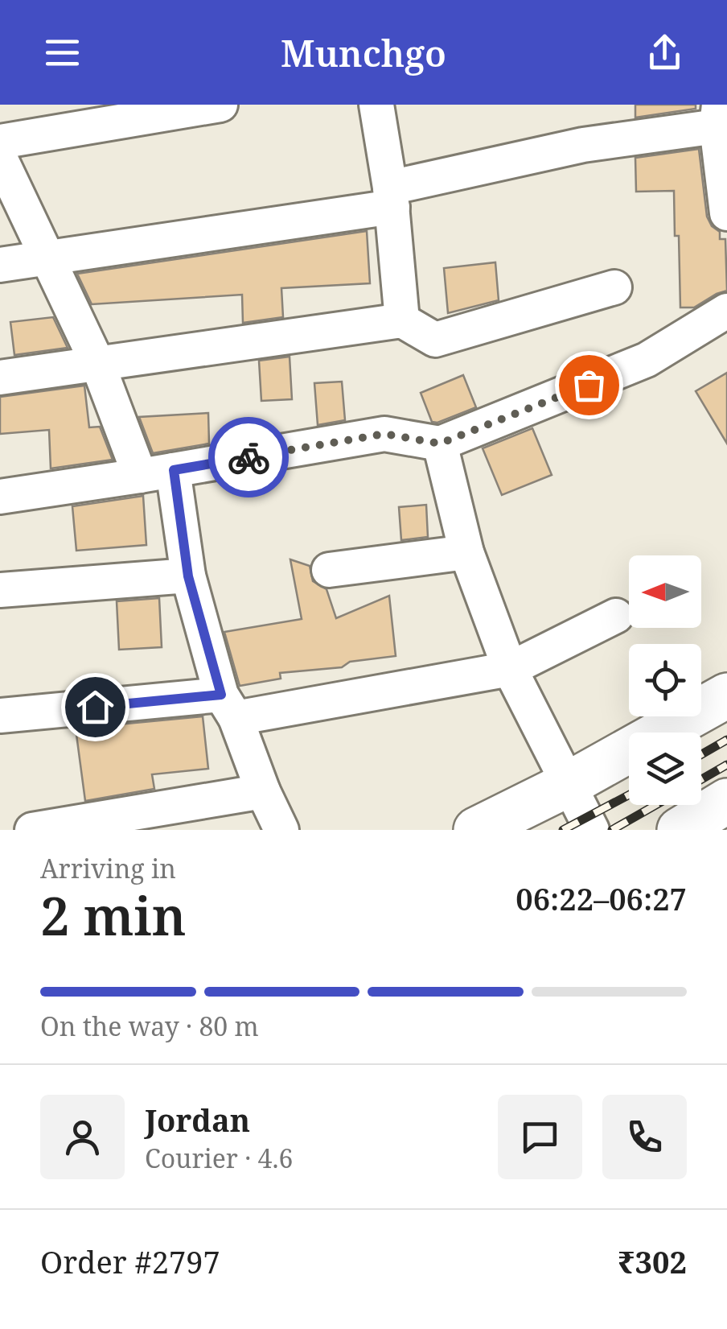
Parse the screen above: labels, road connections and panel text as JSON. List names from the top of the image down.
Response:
{
  "north": "left",
  "page": {
    "header": "Munchgo",
    "heading": ["2 min", "Arriving in", "06:22–06:27"],
    "panel": [
      "Jordan",
      "Courier · 4.6",
      "Order #2797",
      "₹302"
    ],
    "bar": "On the way · 80 m"
  }
}
